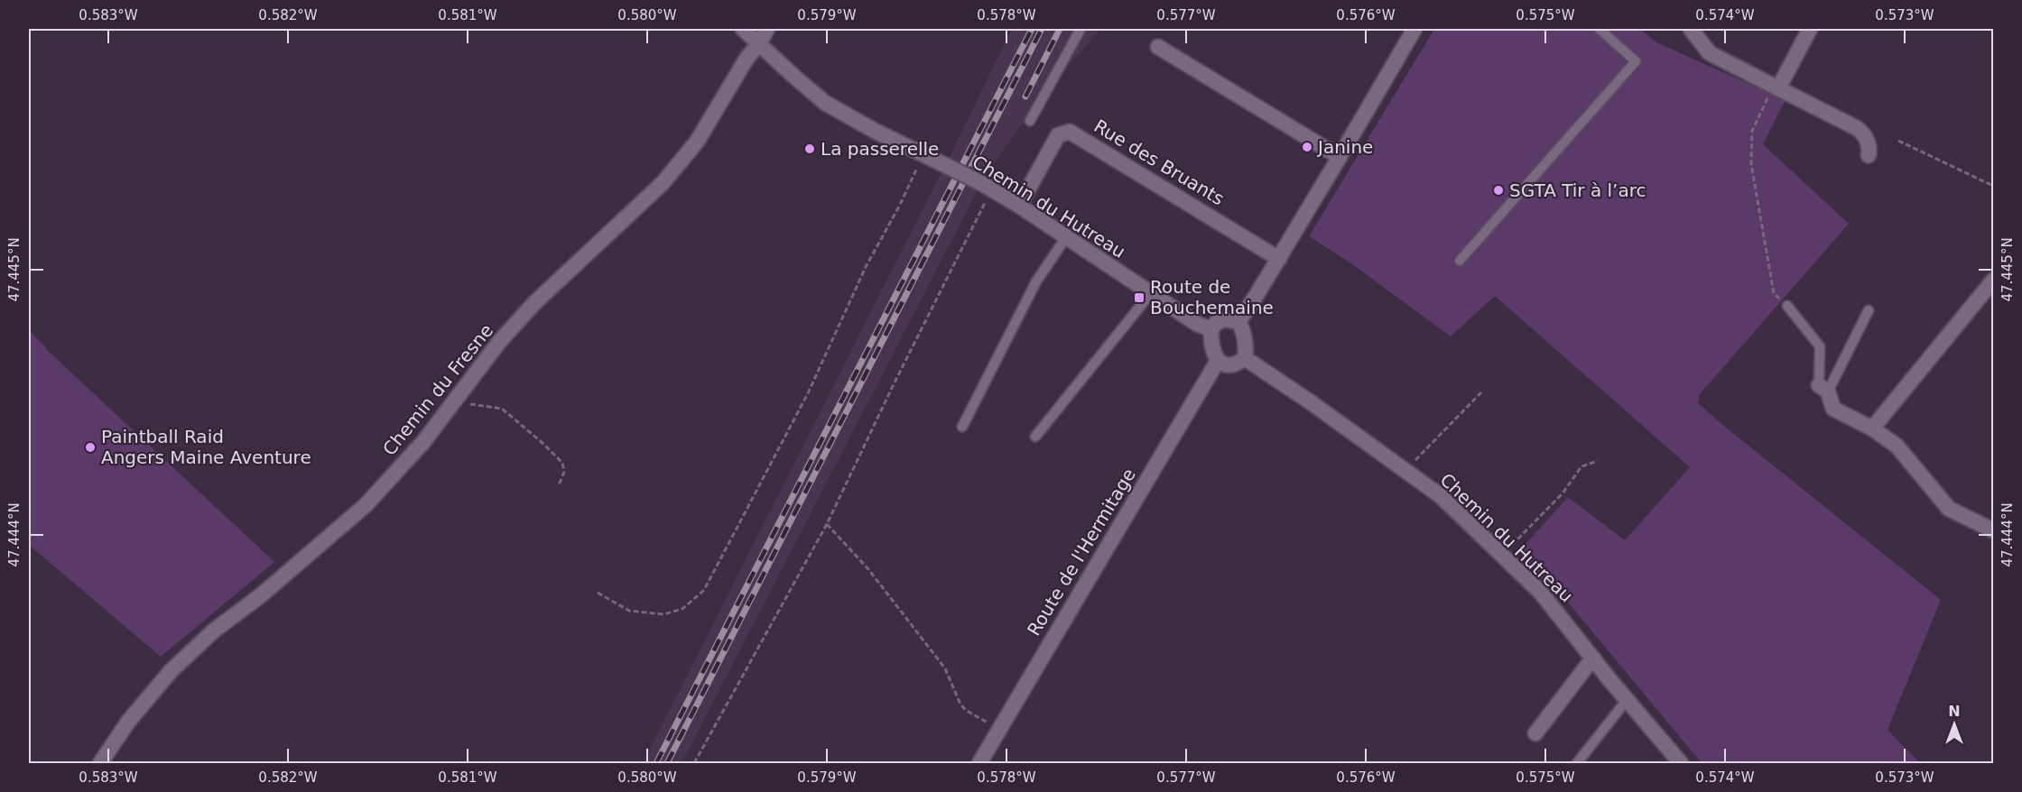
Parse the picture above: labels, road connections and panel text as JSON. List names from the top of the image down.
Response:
{
  "streets": {
    "street": [
      "Rue des Bruants",
      "Chemin du Hutreau",
      "Chemin du Fresne",
      "Route de l'Hermitage"
    ]
  },
  "crossings": [
    ["Rue des Bruants", "Chemin du Hutreau"],
    ["Chemin du Hutreau", "Chemin du Fresne"],
    ["Chemin du Hutreau", "Route de l'Hermitage"]
  ],
  "places": {
    "other": [
      "Janine",
      "La passerelle",
      "SGTA Tir à l’arc",
      "Paintball Raid Angers Maine Aventure"
    ],
    "transit": ["Route de Bouchemaine"]
  },
  "north": "top",
  "coordinates": [
    "0.583°W",
    "0.582°W",
    "0.581°W",
    "0.580°W",
    "0.579°W",
    "0.578°W",
    "0.577°W",
    "0.576°W",
    "0.575°W",
    "0.574°W",
    "0.573°W",
    "47.445°N",
    "47.444°N"
  ]
}
